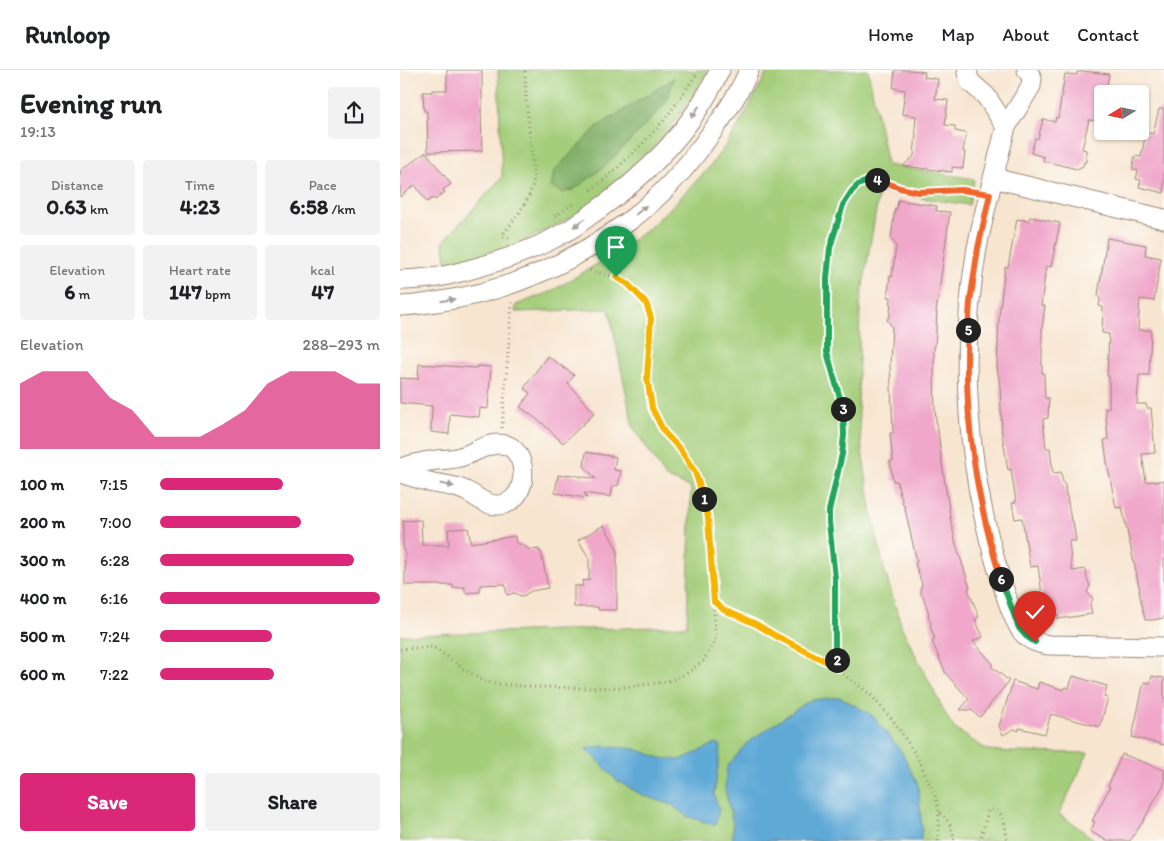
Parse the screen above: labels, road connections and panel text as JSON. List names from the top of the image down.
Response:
{
  "north": "left",
  "page": {
    "header": "Runloop",
    "nav": [
      "Home",
      "Map",
      "About",
      "Contact"
    ],
    "heading": ["Evening run", "19:13"],
    "stats": [
      ["Distance", "0.63 km"],
      ["Time", "4:23"],
      ["Pace", "6:58 /km"],
      ["Elevation", "6 m"],
      ["Heart rate", "147 bpm"],
      ["kcal", "47"]
    ],
    "pins": [
      "4",
      "5",
      "3",
      "1",
      "6",
      "2"
    ],
    "chart": ["Elevation", "288–293 m"],
    "list": [
      {
        "name": "100 m",
        "note": "7:15"
      },
      {
        "name": "200 m",
        "note": "7:00"
      },
      {
        "name": "300 m",
        "note": "6:28"
      },
      {
        "name": "400 m",
        "note": "6:16"
      },
      {
        "name": "500 m",
        "note": "7:24"
      },
      {
        "name": "600 m",
        "note": "7:22"
      }
    ],
    "buttons": ["Save", "Share"]
  }
}
